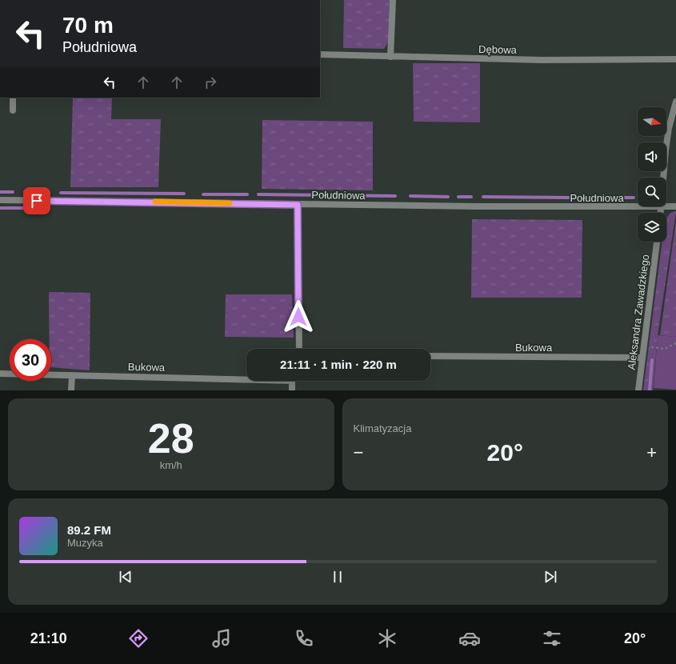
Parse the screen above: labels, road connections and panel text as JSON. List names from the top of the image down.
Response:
{
  "streets": {
    "street": [
      "Dębowa",
      "Południowa",
      "Aleksandra Zawadzkiego",
      "Bukowa"
    ]
  },
  "crossings": [
    ["Aleksandra Zawadzkiego", "Bukowa"]
  ],
  "north": "right",
  "page": {
    "turn": ["70 m", "Południowa"],
    "limit": "30",
    "trip": "21:11 · 1 min · 220 m",
    "tile": [
      ["28", "km/h"],
      "Klimatyzacja"
    ],
    "heat": ["−", "20°", "+"],
    "song": ["89.2 FM", "Muzyka"],
    "tabs": ["21:10", "20°"]
  }
}
